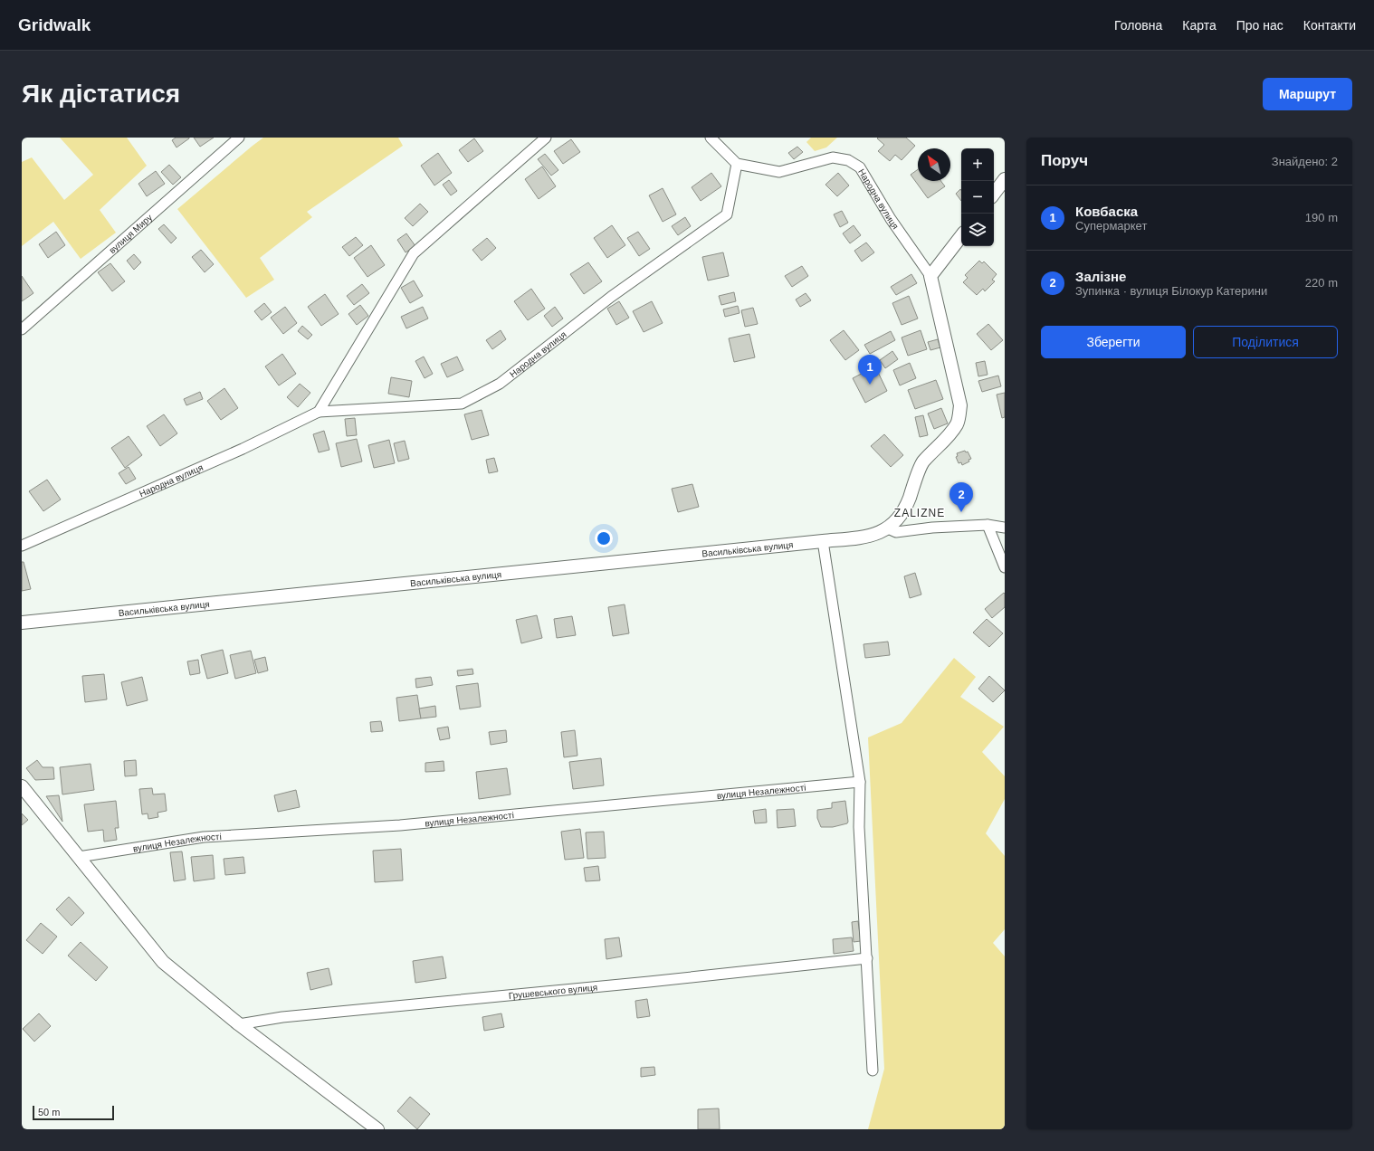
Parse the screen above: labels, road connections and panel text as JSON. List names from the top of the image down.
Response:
{
  "streets": {
    "street": [
      "Народна вулиця",
      "вулиця Миру",
      "Васильківська вулиця",
      "вулиця Незалежності",
      "Грушевського вулиця"
    ]
  },
  "districts": ["ZALIZNE"],
  "scale_bar": "50 m",
  "north": "top left",
  "page": {
    "header": "Gridwalk",
    "nav": [
      "Головна",
      "Карта",
      "Про нас",
      "Контакти"
    ],
    "buttons": [
      "Маршрут",
      ["Зберегти", "Поділитися"]
    ],
    "title": "Як дістатися",
    "heading": ["Поруч", "Знайдено: 2"],
    "map_buttons": ["+", "−"],
    "list": [
      {
        "mark": "1",
        "name": "Ковбаска",
        "note": "Супермаркет",
        "value": "190 m"
      },
      {
        "mark": "2",
        "name": "Залізне",
        "note": "Зупинка · вулиця Білокур Катерини",
        "value": "220 m"
      }
    ],
    "pins": ["1", "2"],
    "scale": "50 m"
  }
}
